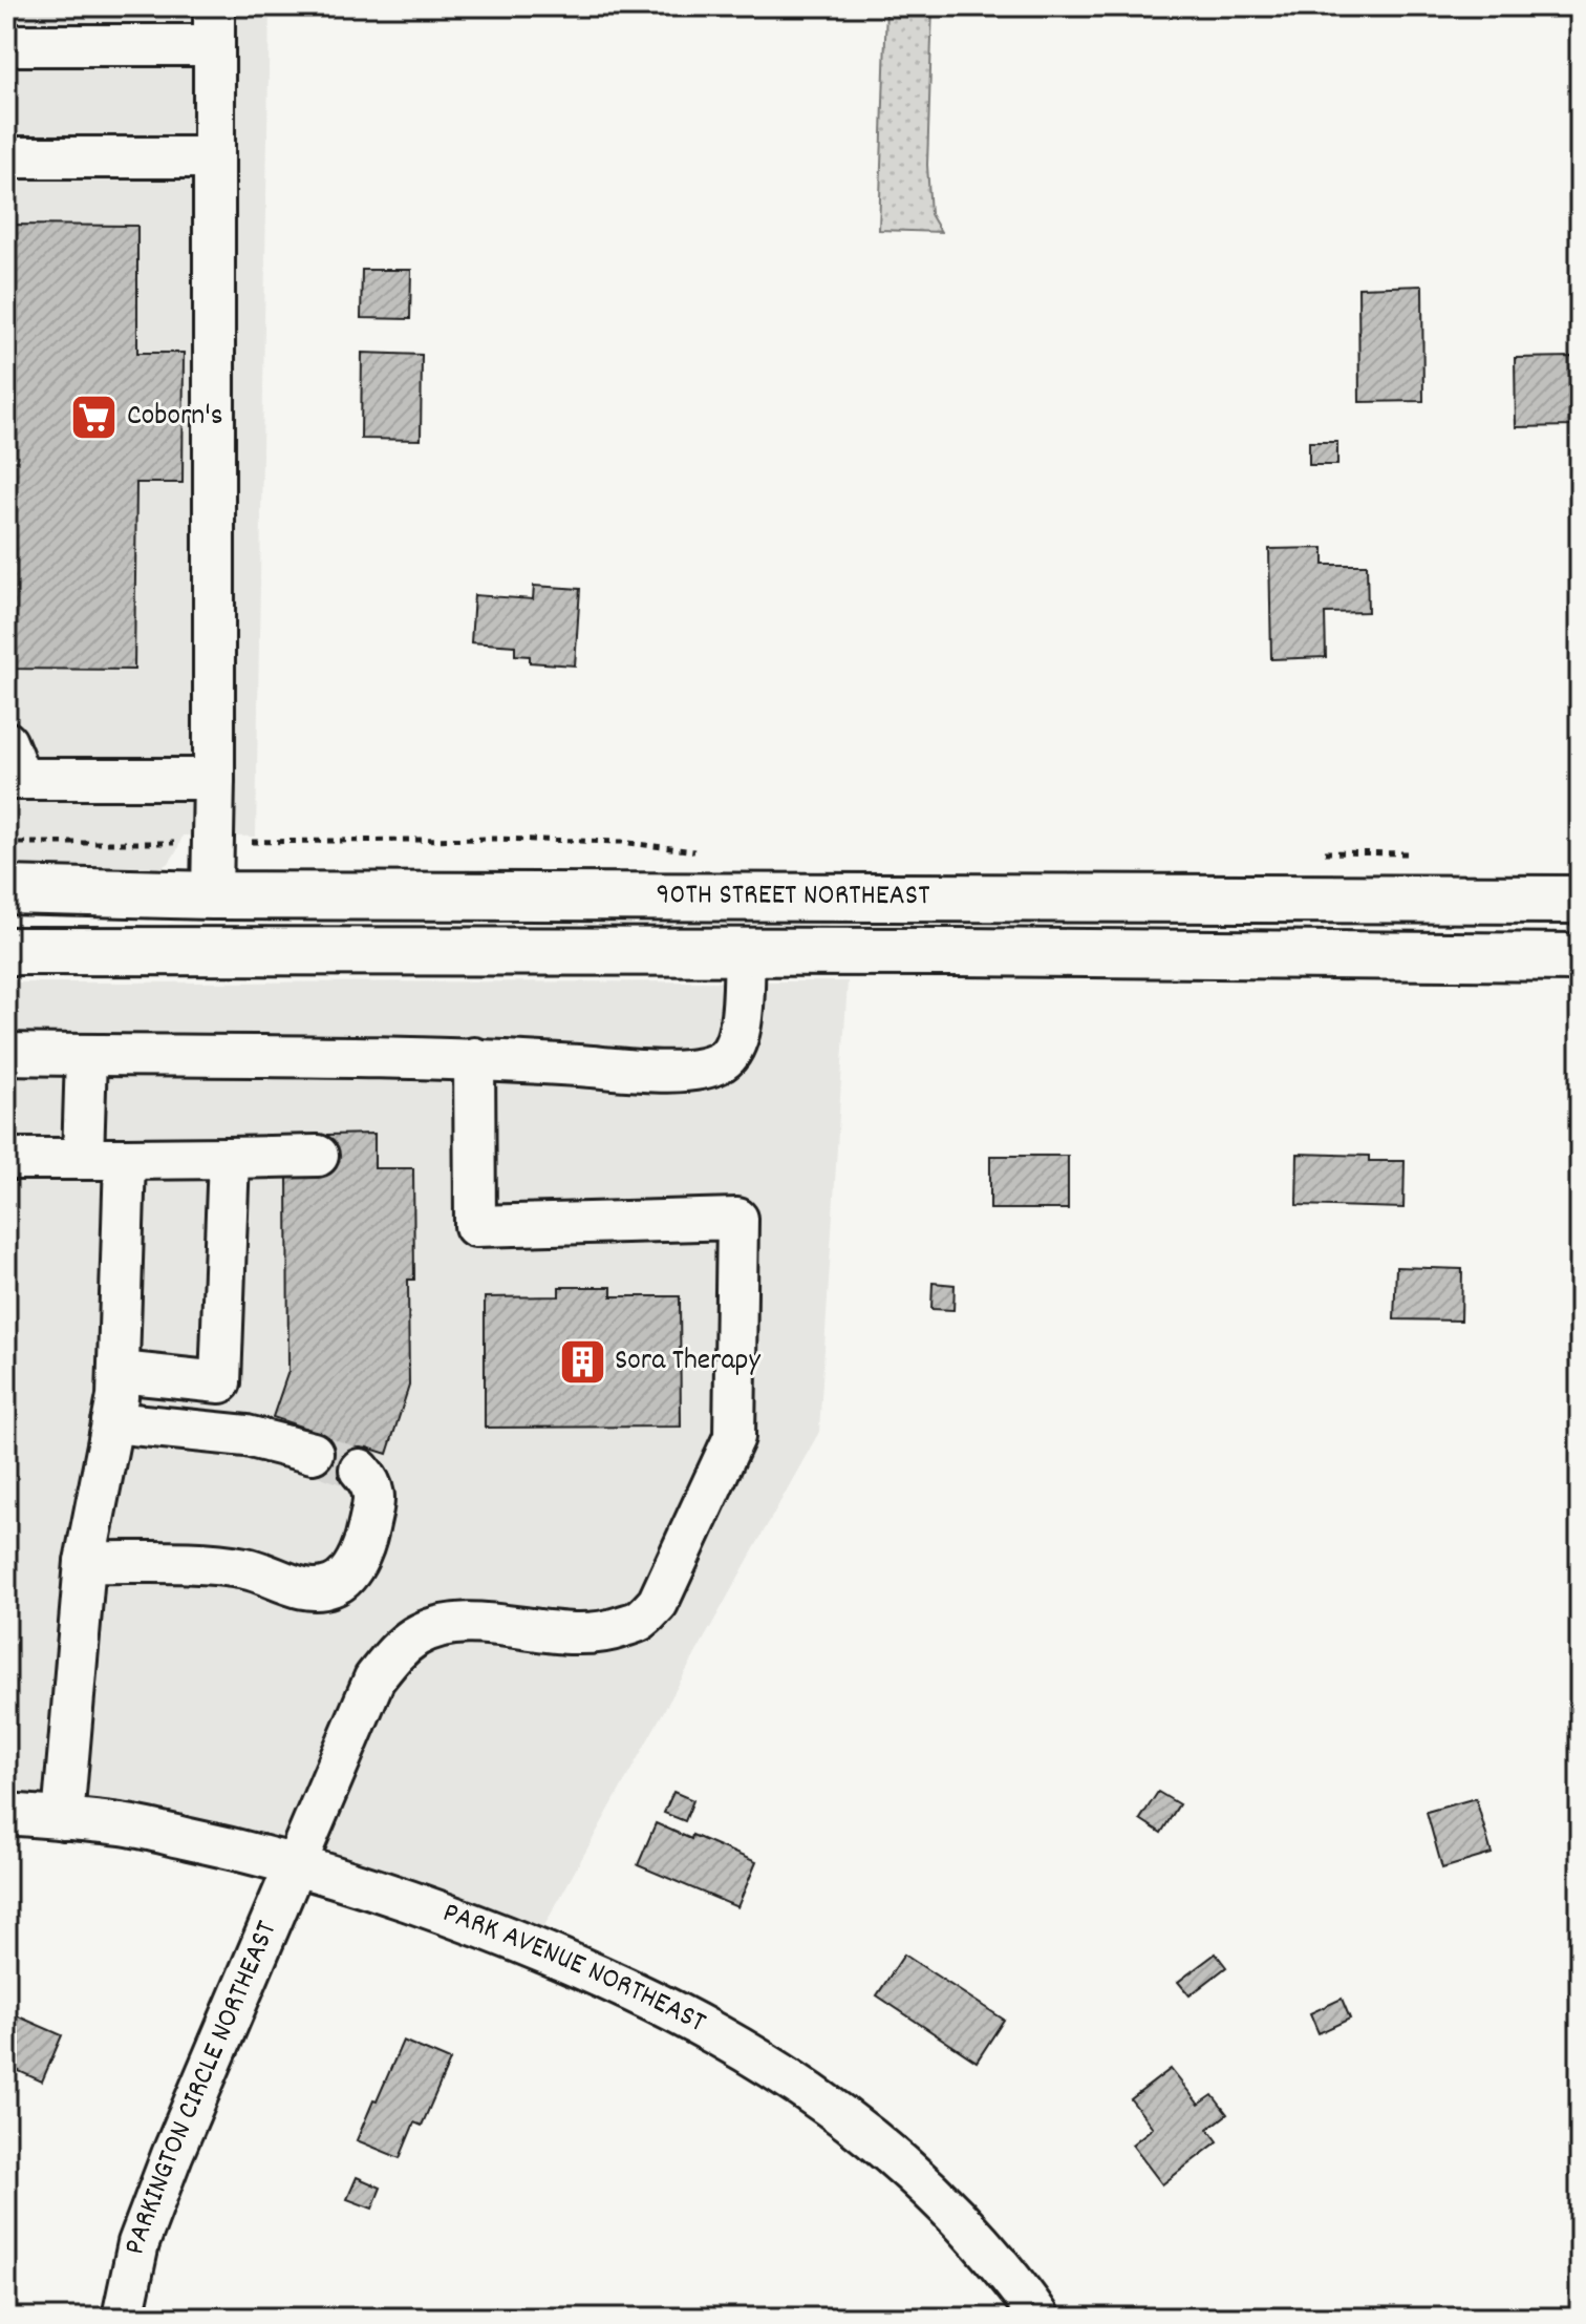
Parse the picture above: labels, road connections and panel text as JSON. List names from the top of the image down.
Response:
{
  "streets": {
    "main road": ["90TH STREET NORTHEAST"],
    "street": ["PARK AVENUE NORTHEAST", "PARKINGTON CIRCLE NORTHEAST"]
  },
  "crossings": [
    ["PARK AVENUE NORTHEAST", "PARKINGTON CIRCLE NORTHEAST"]
  ],
  "places": {
    "supermarket": ["Coborn's"],
    "building": ["Sora Therapy"]
  }
}
